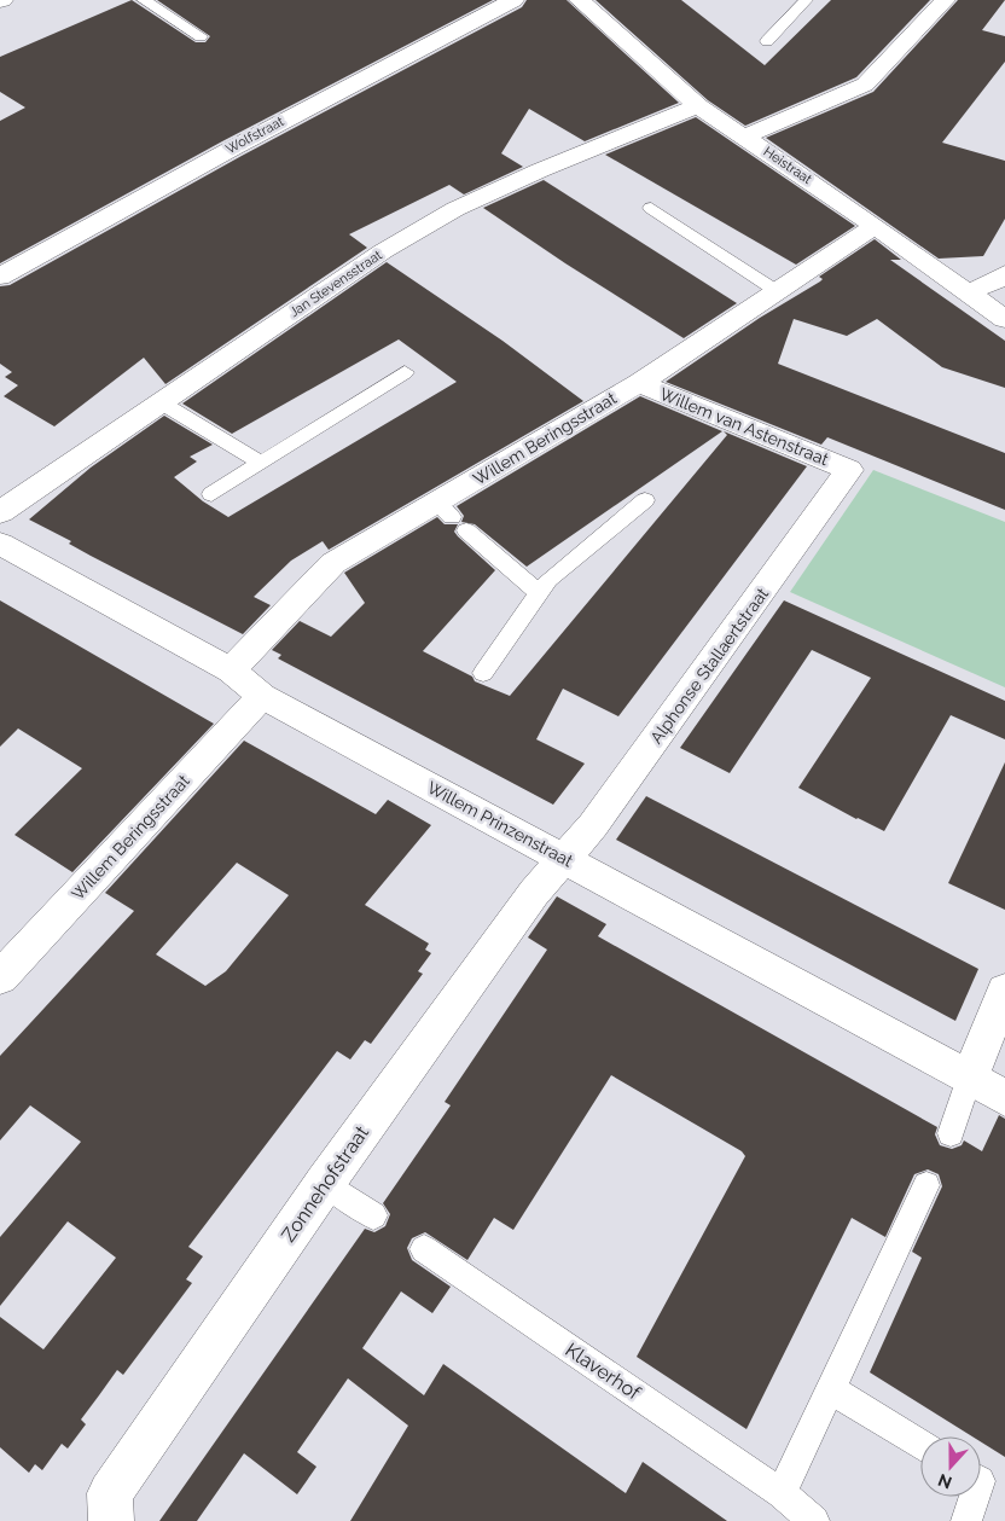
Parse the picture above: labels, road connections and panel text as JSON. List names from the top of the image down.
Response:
{
  "streets": {
    "street": [
      "Wolfstraat",
      "Heistraat",
      "Jan Stevensstraat",
      "Willem van Astenstraat",
      "Willem Beringsstraat",
      "Alphonse Stallaertstraat",
      "Willem Prinzenstraat",
      "Zonnehofstraat"
    ],
    "lane": ["Klaverhof"]
  },
  "crossings": [
    ["Heistraat", "Jan Stevensstraat"],
    ["Heistraat", "Willem Beringsstraat"],
    ["Willem van Astenstraat", "Willem Beringsstraat"],
    ["Willem van Astenstraat", "Alphonse Stallaertstraat"],
    ["Willem Beringsstraat", "Willem Prinzenstraat"],
    ["Alphonse Stallaertstraat", "Willem Prinzenstraat"],
    ["Alphonse Stallaertstraat", "Zonnehofstraat"],
    ["Willem Prinzenstraat", "Zonnehofstraat"]
  ],
  "north": "bottom"
}
